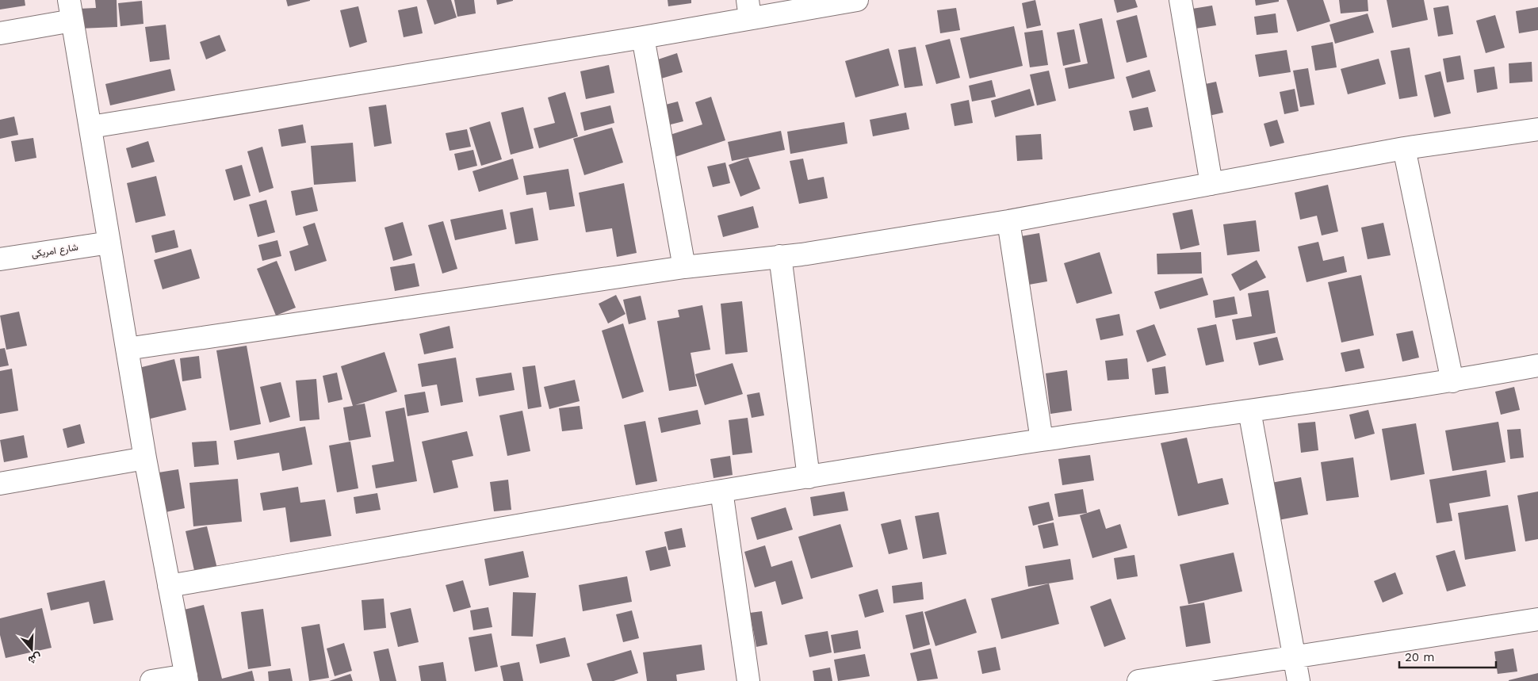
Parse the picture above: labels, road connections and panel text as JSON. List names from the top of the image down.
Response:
{
  "streets": {
    "street": ["شارع امريكى"]
  },
  "scale_bar": "20 m",
  "north": "bottom"
}
